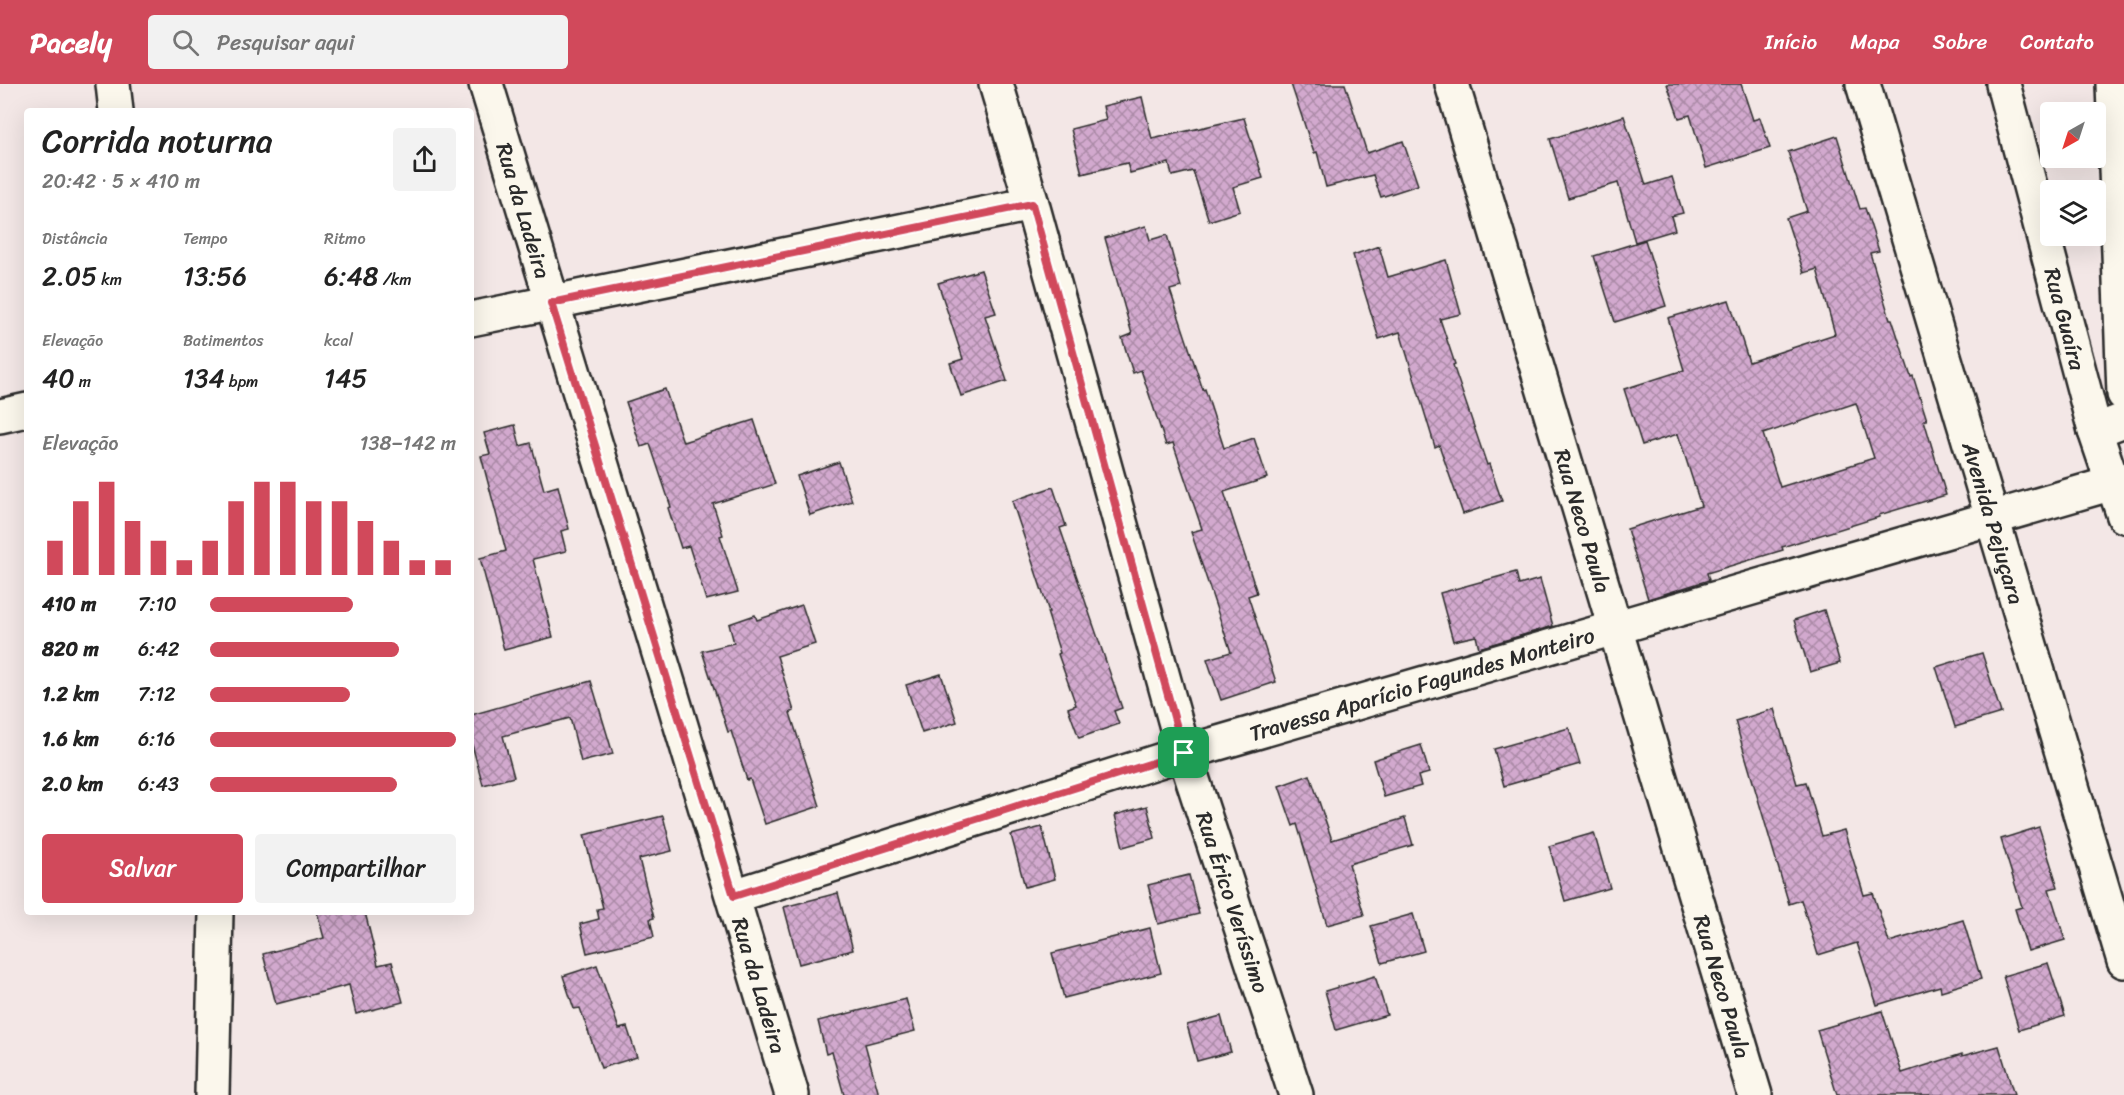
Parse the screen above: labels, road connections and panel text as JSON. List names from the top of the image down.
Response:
{
  "streets": {
    "street": [
      "Rua da Ladeira",
      "Rua Guaíra",
      "Rua Neco Paula",
      "Avenida Pejuçara",
      "Travessa Aparício Fagundes Monteiro",
      "Rua Érico Veríssimo"
    ]
  },
  "crossings": [
    ["Rua da Ladeira", "Travessa Aparício Fagundes Monteiro"],
    ["Rua Guaíra", "Travessa Aparício Fagundes Monteiro"],
    ["Rua Neco Paula", "Travessa Aparício Fagundes Monteiro"],
    ["Avenida Pejuçara", "Travessa Aparício Fagundes Monteiro"],
    ["Travessa Aparício Fagundes Monteiro", "Rua Érico Veríssimo"]
  ],
  "north": "bottom left",
  "page": {
    "header": "Pacely",
    "search": "Pesquisar aqui",
    "nav": [
      "Início",
      "Mapa",
      "Sobre",
      "Contato"
    ],
    "heading": ["Corrida noturna", "20:42 · 5 × 410 m"],
    "stats": [
      ["Distância", "2.05 km"],
      ["Tempo", "13:56"],
      ["Ritmo", "6:48 /km"],
      ["Elevação", "40 m"],
      ["Batimentos", "134 bpm"],
      ["kcal", "145"]
    ],
    "chart": ["Elevação", "138–142 m"],
    "list": [
      {
        "name": "410 m",
        "note": "7:10"
      },
      {
        "name": "820 m",
        "note": "6:42"
      },
      {
        "name": "1.2 km",
        "note": "7:12"
      },
      {
        "name": "1.6 km",
        "note": "6:16"
      },
      {
        "name": "2.0 km",
        "note": "6:43"
      }
    ],
    "buttons": ["Salvar", "Compartilhar"]
  }
}
